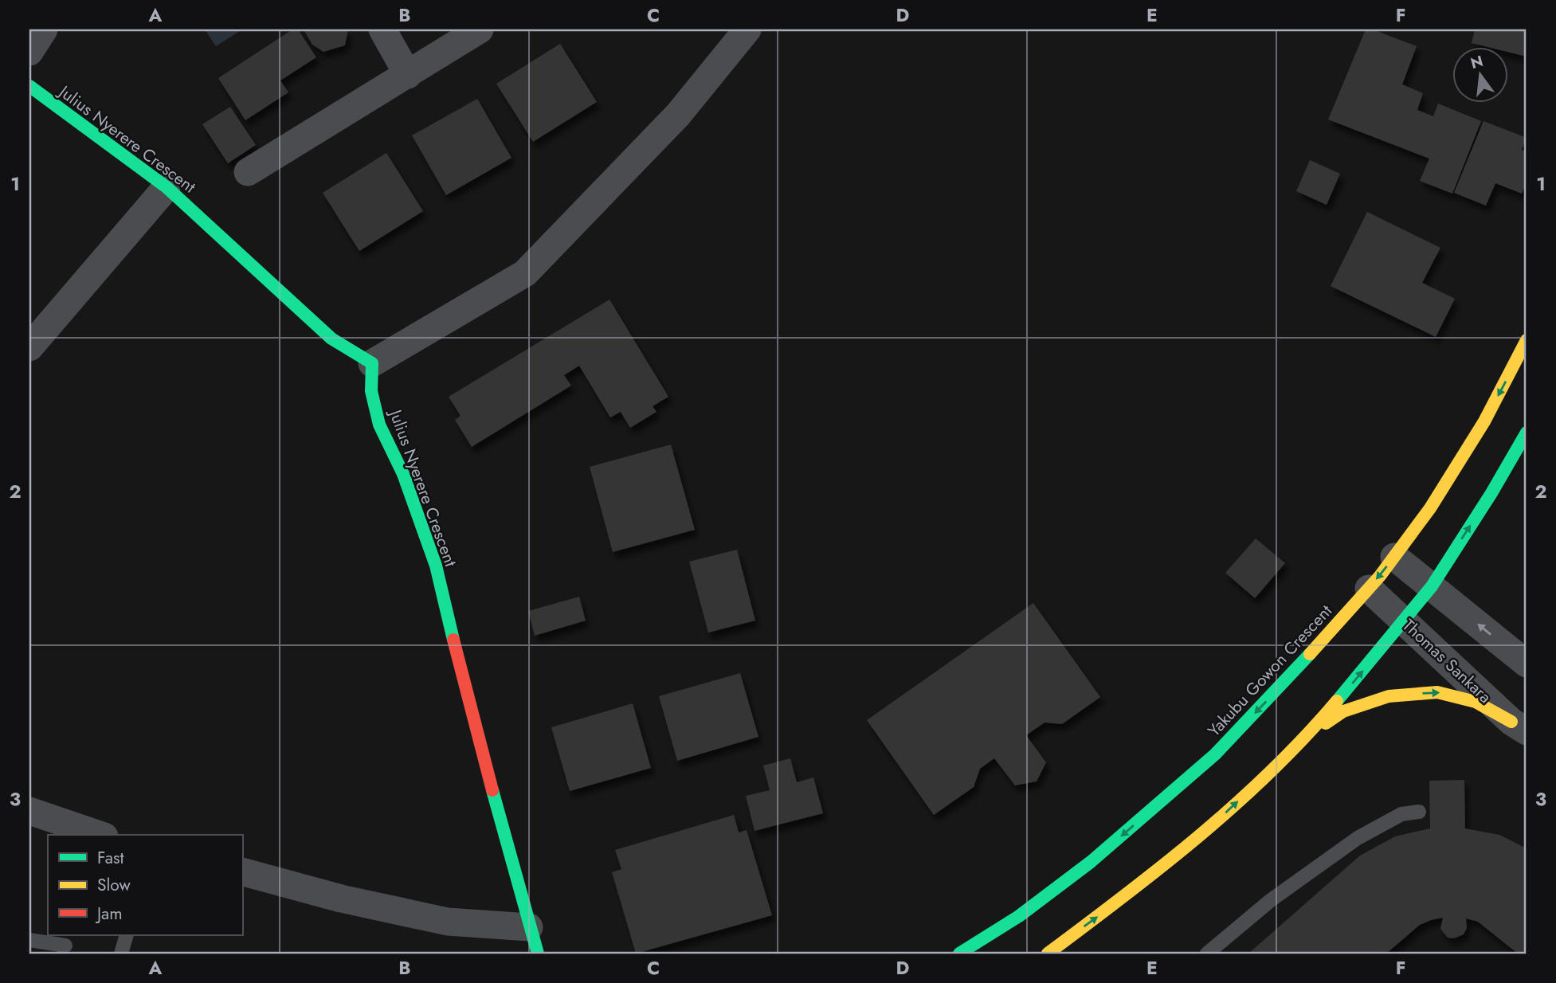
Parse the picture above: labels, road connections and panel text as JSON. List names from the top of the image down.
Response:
{
  "streets": {
    "main road": ["Julius Nyerere Crescent", "Yakubu Gowon Crescent"],
    "street": ["Thomas Sankara"]
  },
  "crossings": [
    ["Thomas Sankara", "Yakubu Gowon Crescent"]
  ],
  "legend": ["Fast", "Slow", "Jam"],
  "north": "top",
  "grid": {
    "columns": [
      "A",
      "B",
      "C",
      "D",
      "E",
      "F"
    ],
    "rows": ["1", "2", "3"]
  }
}
